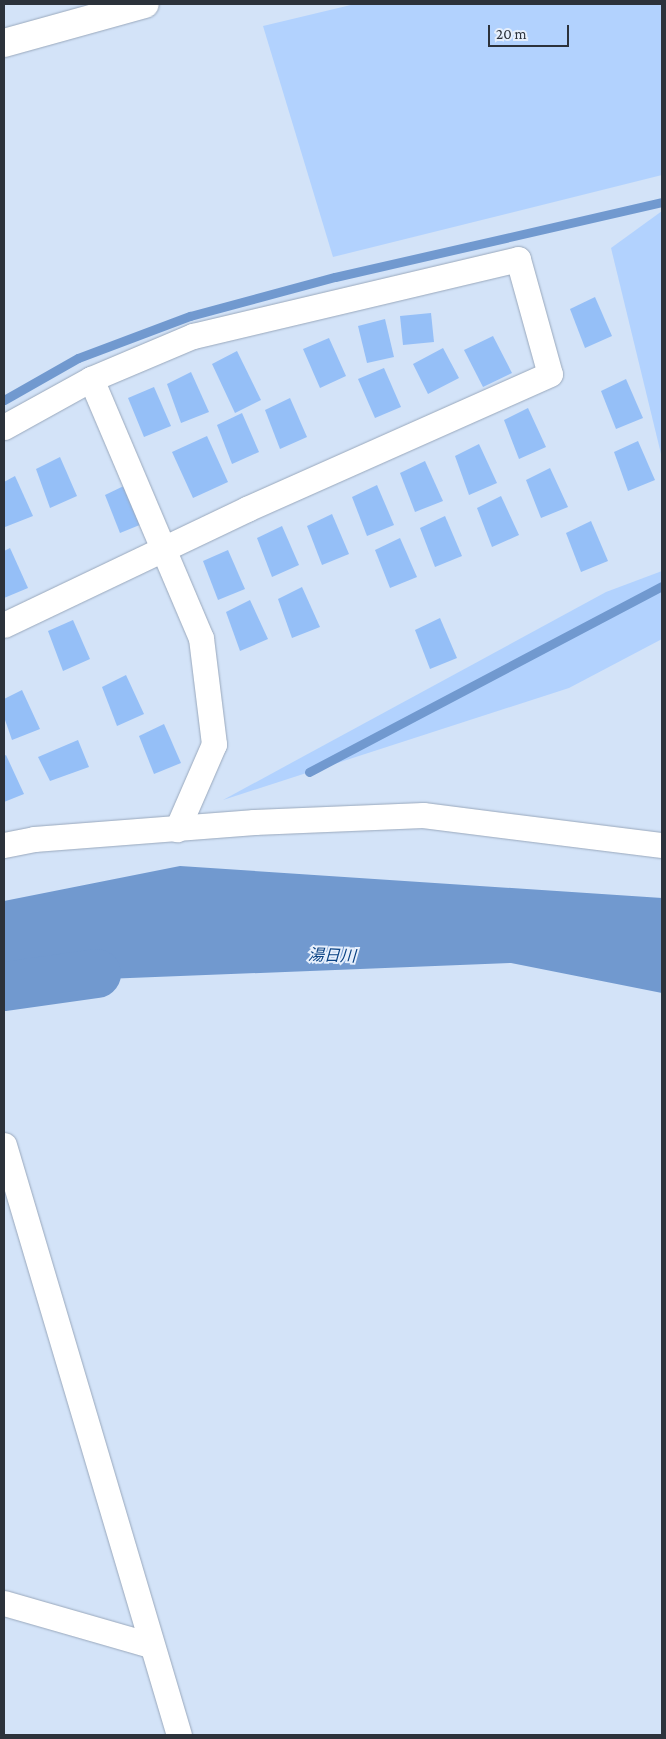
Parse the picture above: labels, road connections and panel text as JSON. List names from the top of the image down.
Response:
{
  "water": ["湯日川"],
  "scale_bar": "20 m"
}
